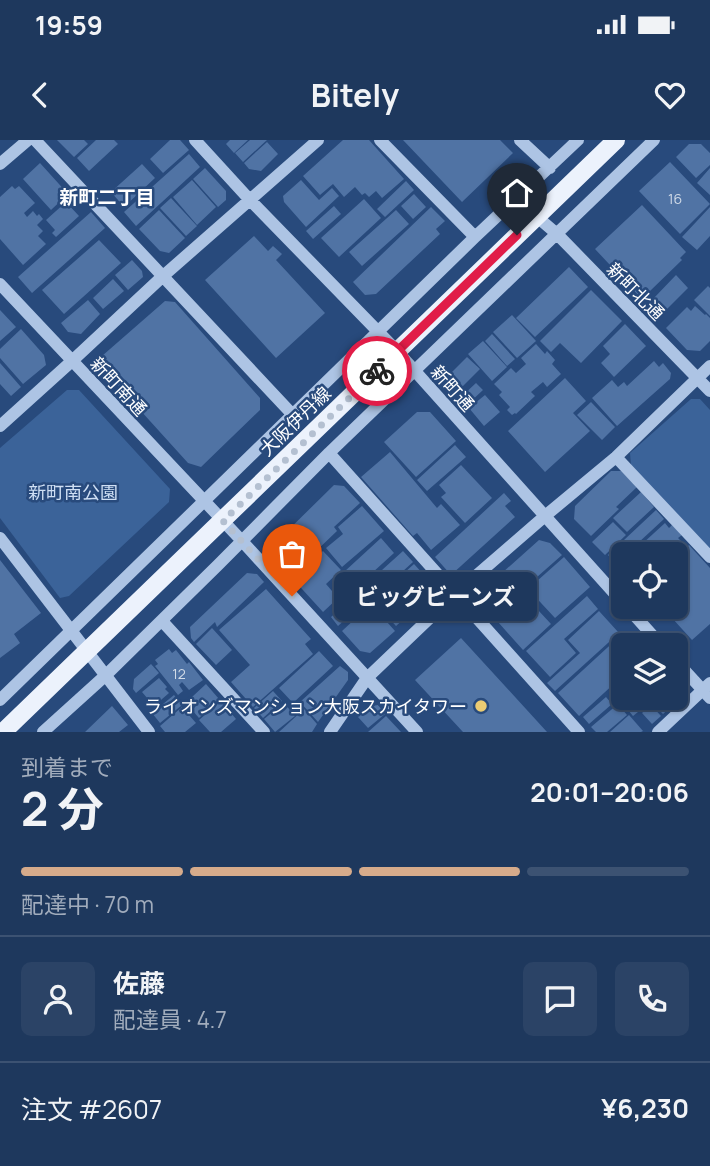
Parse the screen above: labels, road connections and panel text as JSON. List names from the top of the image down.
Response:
{
  "streets": {
    "main road": ["大阪伊丹線"],
    "street": ["新町北通", "新町南通", "新町通"]
  },
  "crossings": [
    ["新町北通", "大阪伊丹線"],
    ["新町南通", "大阪伊丹線"],
    ["新町通", "大阪伊丹線"]
  ],
  "districts": ["新町二丁目"],
  "parks": ["新町南公園"],
  "places": ["ビッグビーンズ", "ライオンズマンション大阪スカイタワー"],
  "house_numbers": ["16", "12"],
  "page": {
    "status": "19:59",
    "header": "Bitely",
    "bubble": "ビッグビーンズ",
    "heading": ["2 分", "到着まで", "20:01–20:06"],
    "panel": [
      "佐藤",
      "配達員 · 4.7",
      "注文 #2607",
      "¥6,230"
    ],
    "bar": "配達中 · 70 m"
  }
}
